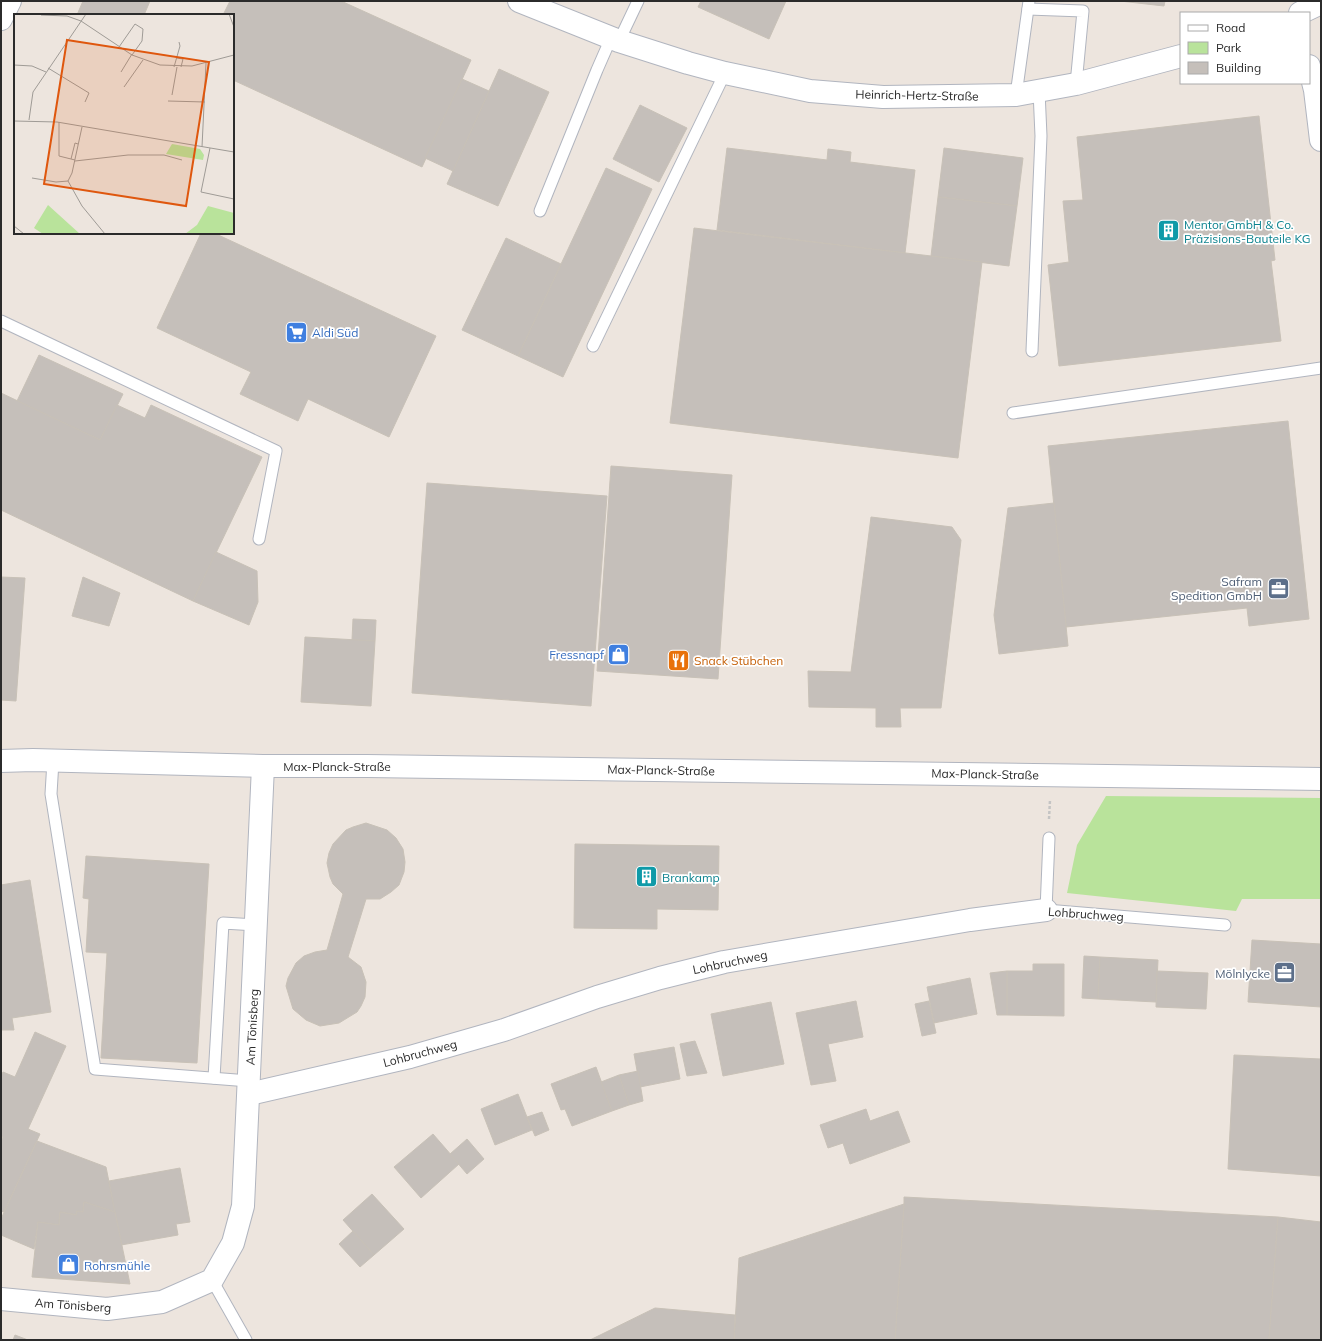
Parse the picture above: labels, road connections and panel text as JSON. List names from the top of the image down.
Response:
{
  "streets": {
    "street": [
      "Heinrich-Hertz-Straße",
      "Max-Planck-Straße",
      "Lohbruchweg",
      "Am Tönisberg"
    ]
  },
  "crossings": [
    ["Max-Planck-Straße", "Am Tönisberg"],
    ["Lohbruchweg", "Am Tönisberg"]
  ],
  "places": {
    "building": ["Mentor GmbH & Co. Präzisions-Bauteile KG", "Brankamp"],
    "supermarket": ["Aldi Süd"],
    "office": ["Safram Spedition GmbH", "Mölnlycke"],
    "shop": ["Fressnapf", "Rohrsmühle"],
    "restaurant": ["Snack Stübchen"]
  },
  "legend": ["Road", "Park", "Building"]
}
